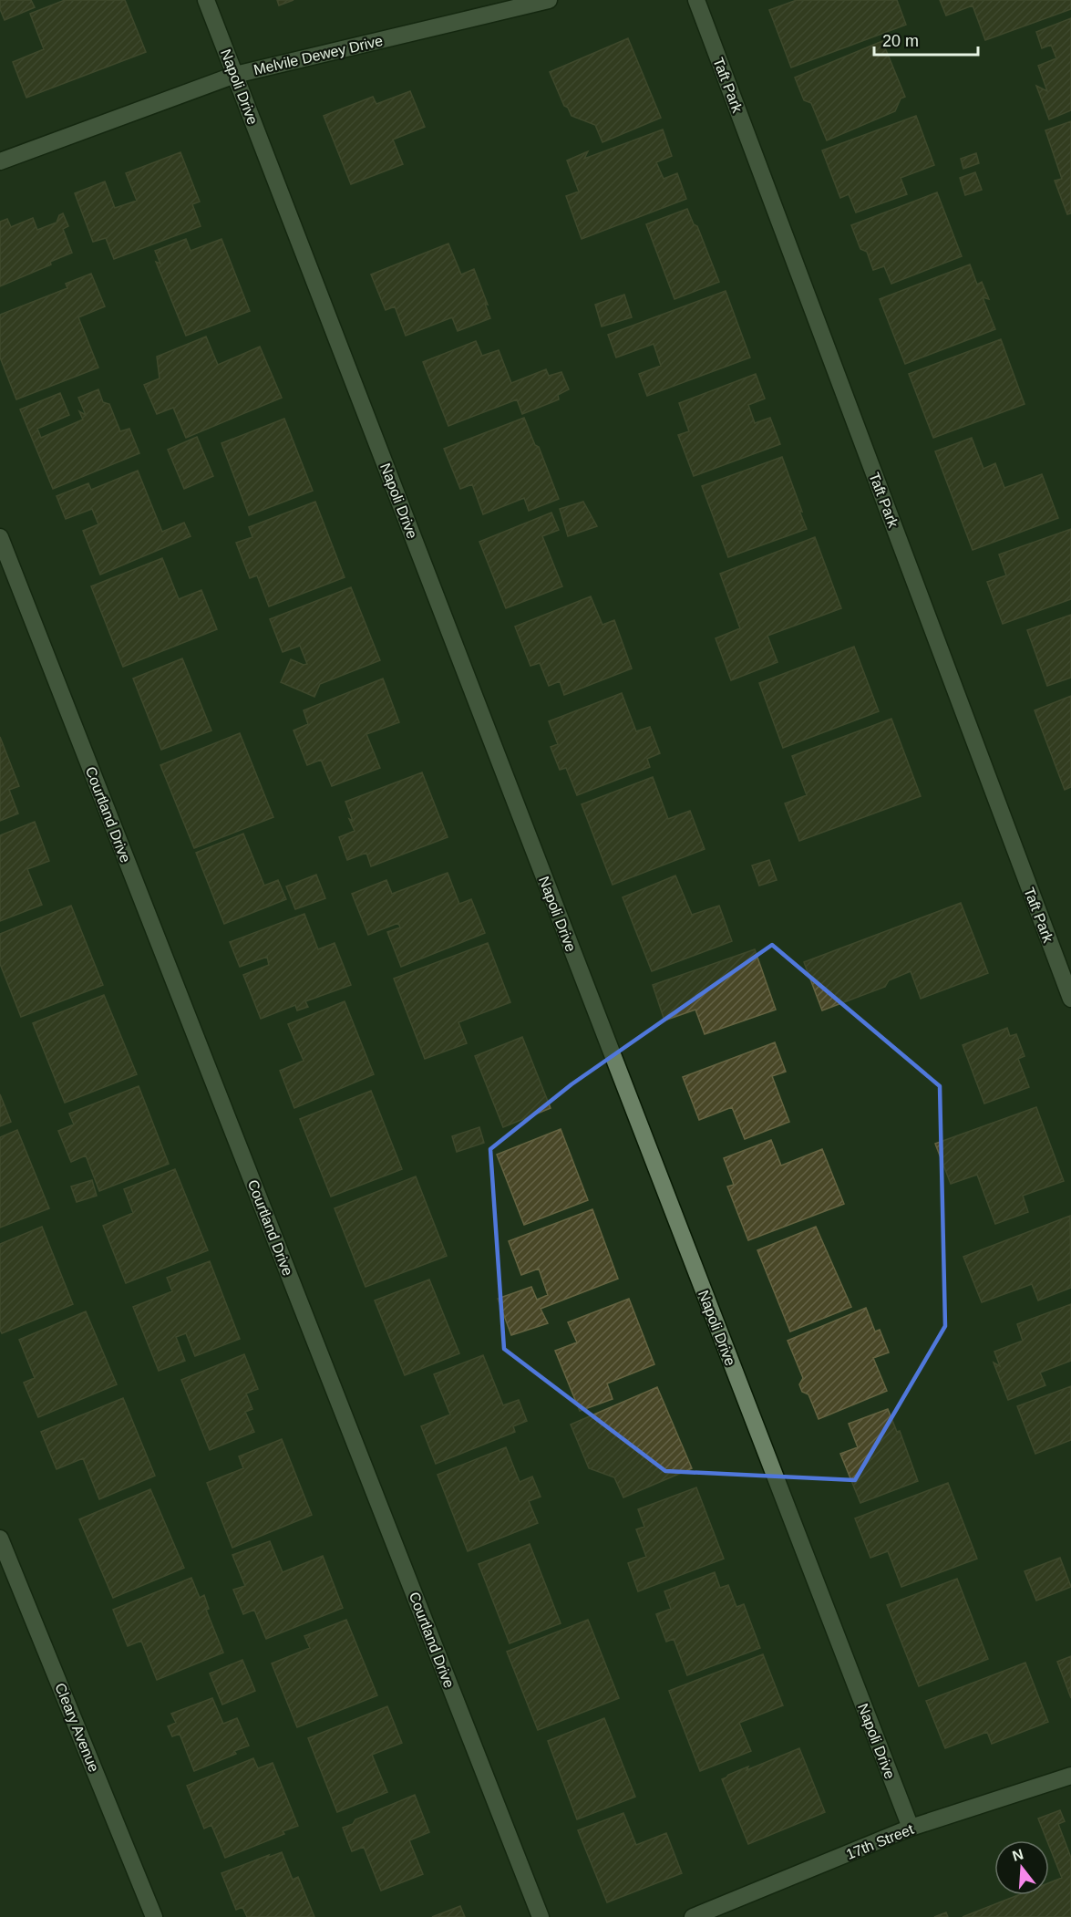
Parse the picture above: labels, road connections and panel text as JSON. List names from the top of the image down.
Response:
{
  "streets": {
    "street": [
      "Melvile Dewey Drive",
      "Taft Park",
      "Napoli Drive",
      "Courtland Drive",
      "Cleary Avenue",
      "17th Street"
    ]
  },
  "crossings": [
    ["Melvile Dewey Drive", "Napoli Drive"],
    ["Napoli Drive", "17th Street"]
  ],
  "scale_bar": "20 m",
  "north": "top"
}
